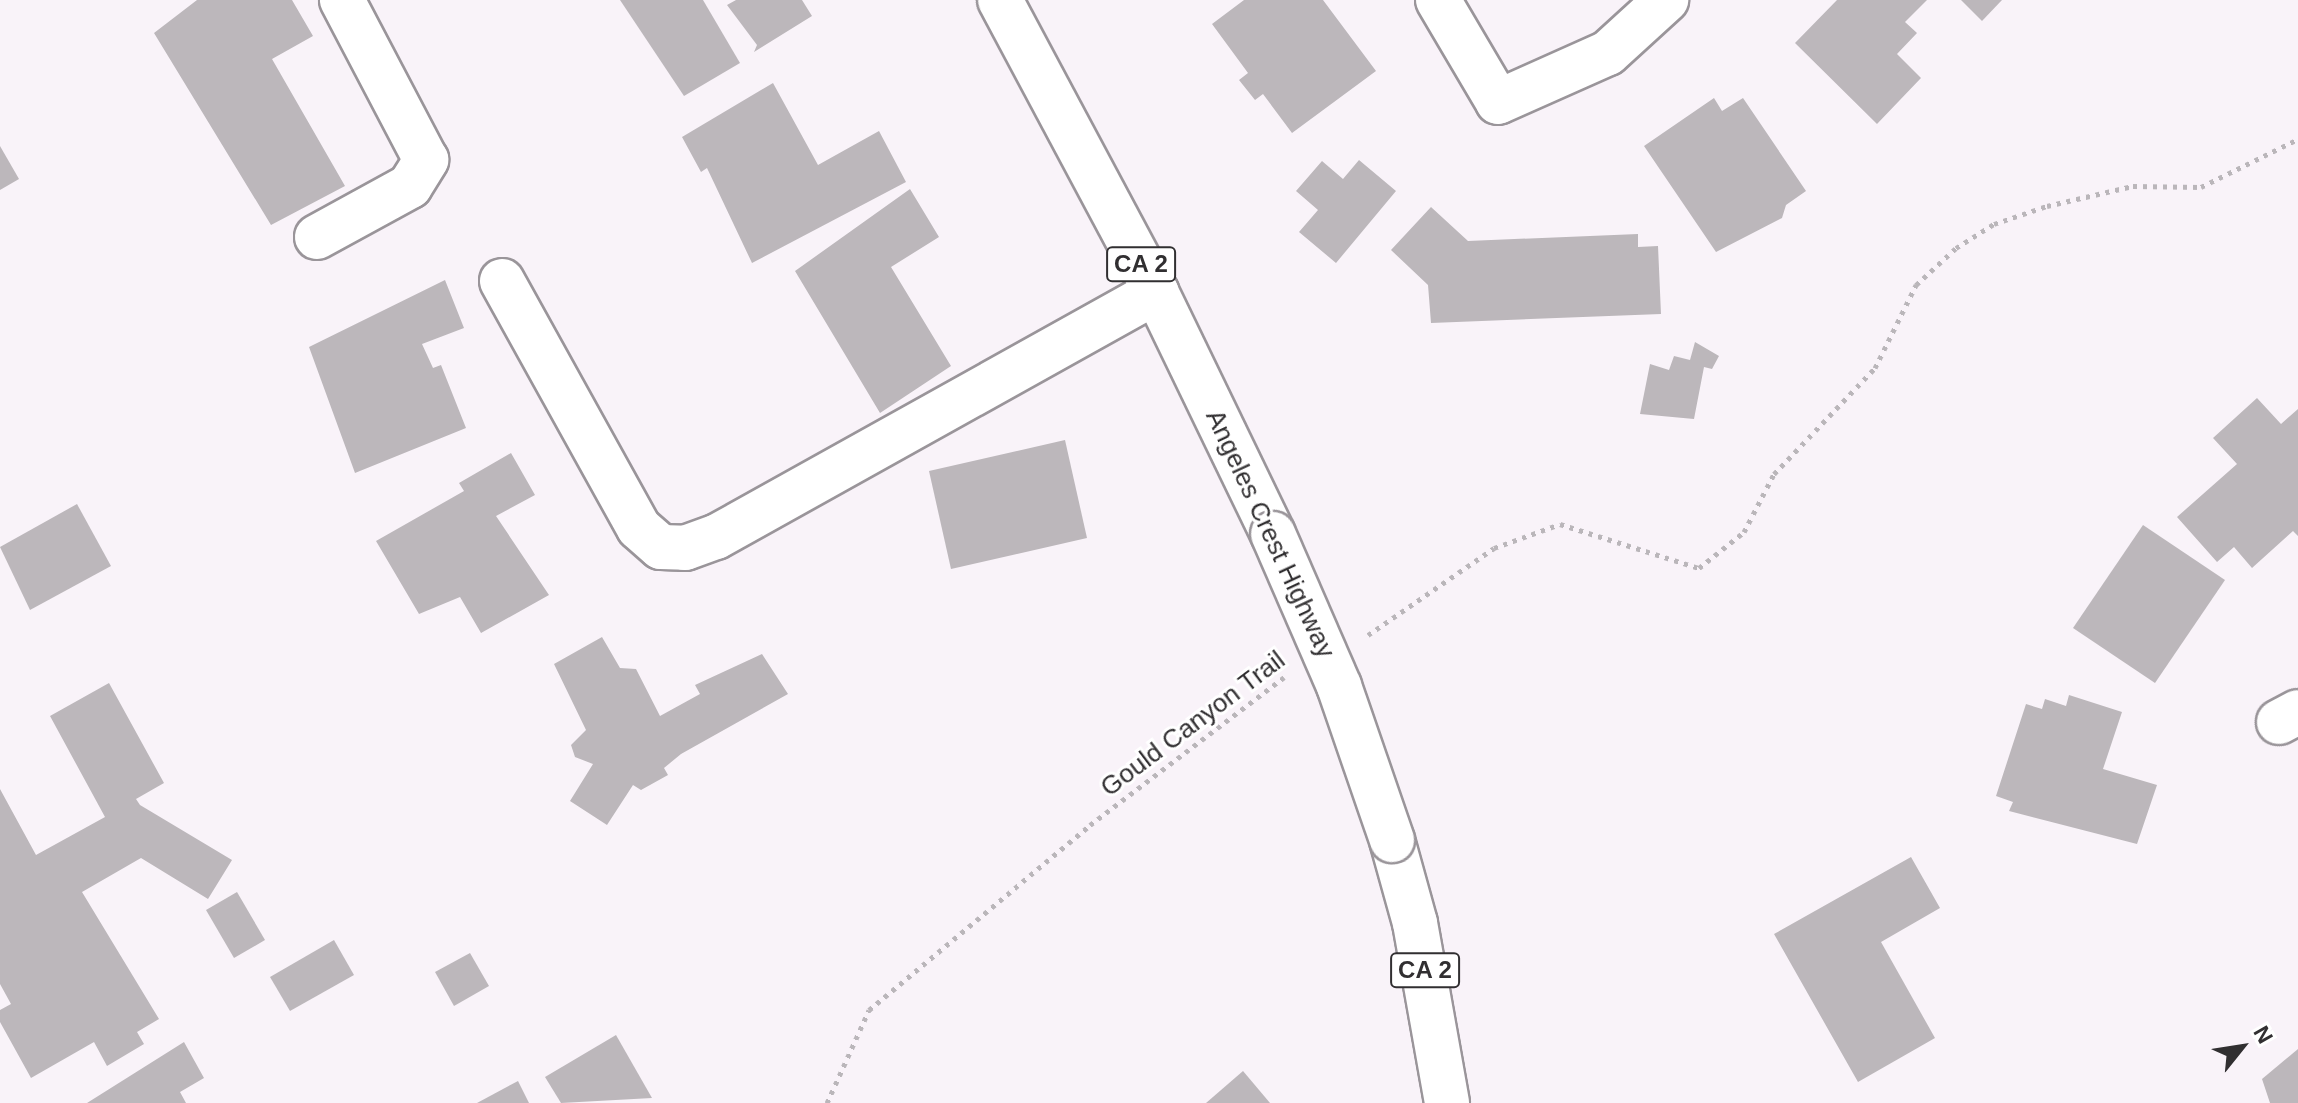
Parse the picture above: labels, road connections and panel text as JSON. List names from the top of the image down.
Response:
{
  "streets": {
    "main road": ["CA 2", "Angeles Crest Highway"],
    "path": ["Gould Canyon Trail"]
  },
  "north": "top right"
}
